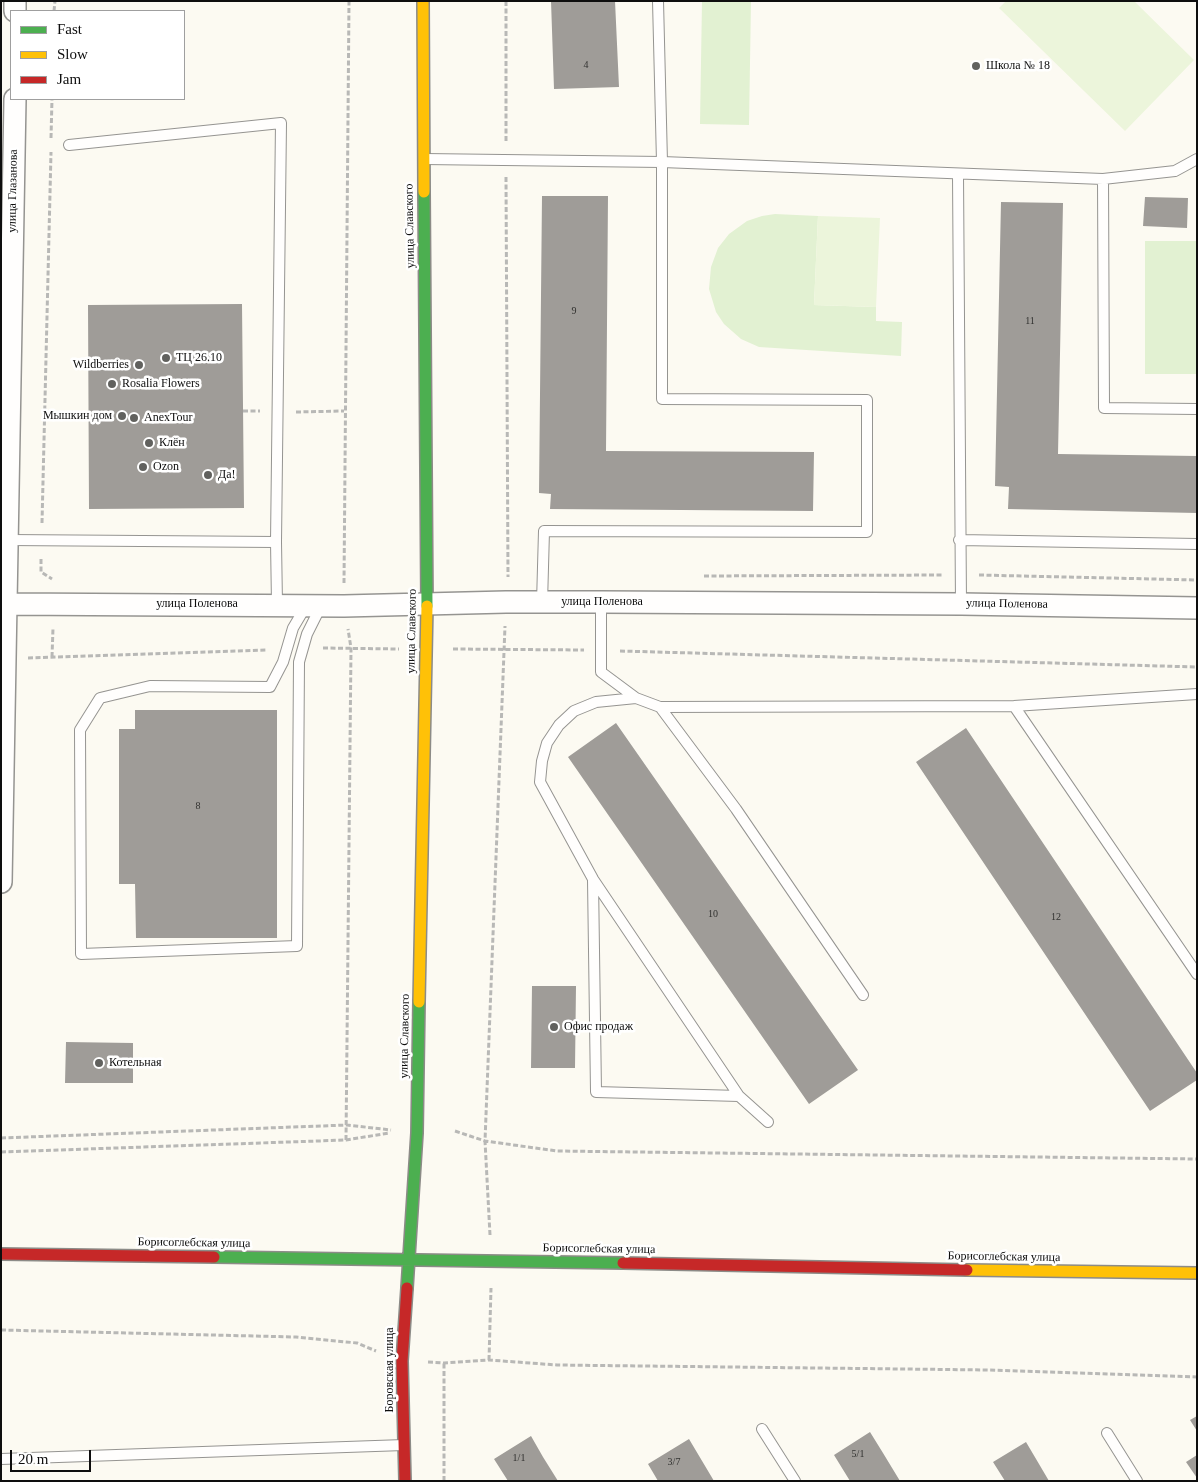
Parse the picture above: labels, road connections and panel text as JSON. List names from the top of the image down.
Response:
{
  "streets": {
    "street": [
      "улица Глазанова",
      "улица Славского",
      "улица Поленова",
      "Борисоглебская улица",
      "Боровская улица"
    ]
  },
  "crossings": [
    ["улица Глазанова", "улица Поленова"],
    ["улица Славского", "улица Поленова"],
    ["улица Славского", "Борисоглебская улица"],
    ["улица Славского", "Боровская улица"],
    ["Борисоглебская улица", "Боровская улица"]
  ],
  "places": [
    "Школа № 18",
    "ТЦ 26.10",
    "Wildberries",
    "Rosalia Flowers",
    "Мышкин дом",
    "AnexTour",
    "Клён",
    "Ozon",
    "Да!",
    "Офис продаж",
    "Котельная"
  ],
  "house_numbers": [
    "4",
    "9",
    "11",
    "8",
    "10",
    "12",
    "5/1",
    "1/1",
    "3/7"
  ],
  "legend": ["Fast", "Slow", "Jam"],
  "scale_bar": "20 m"
}
